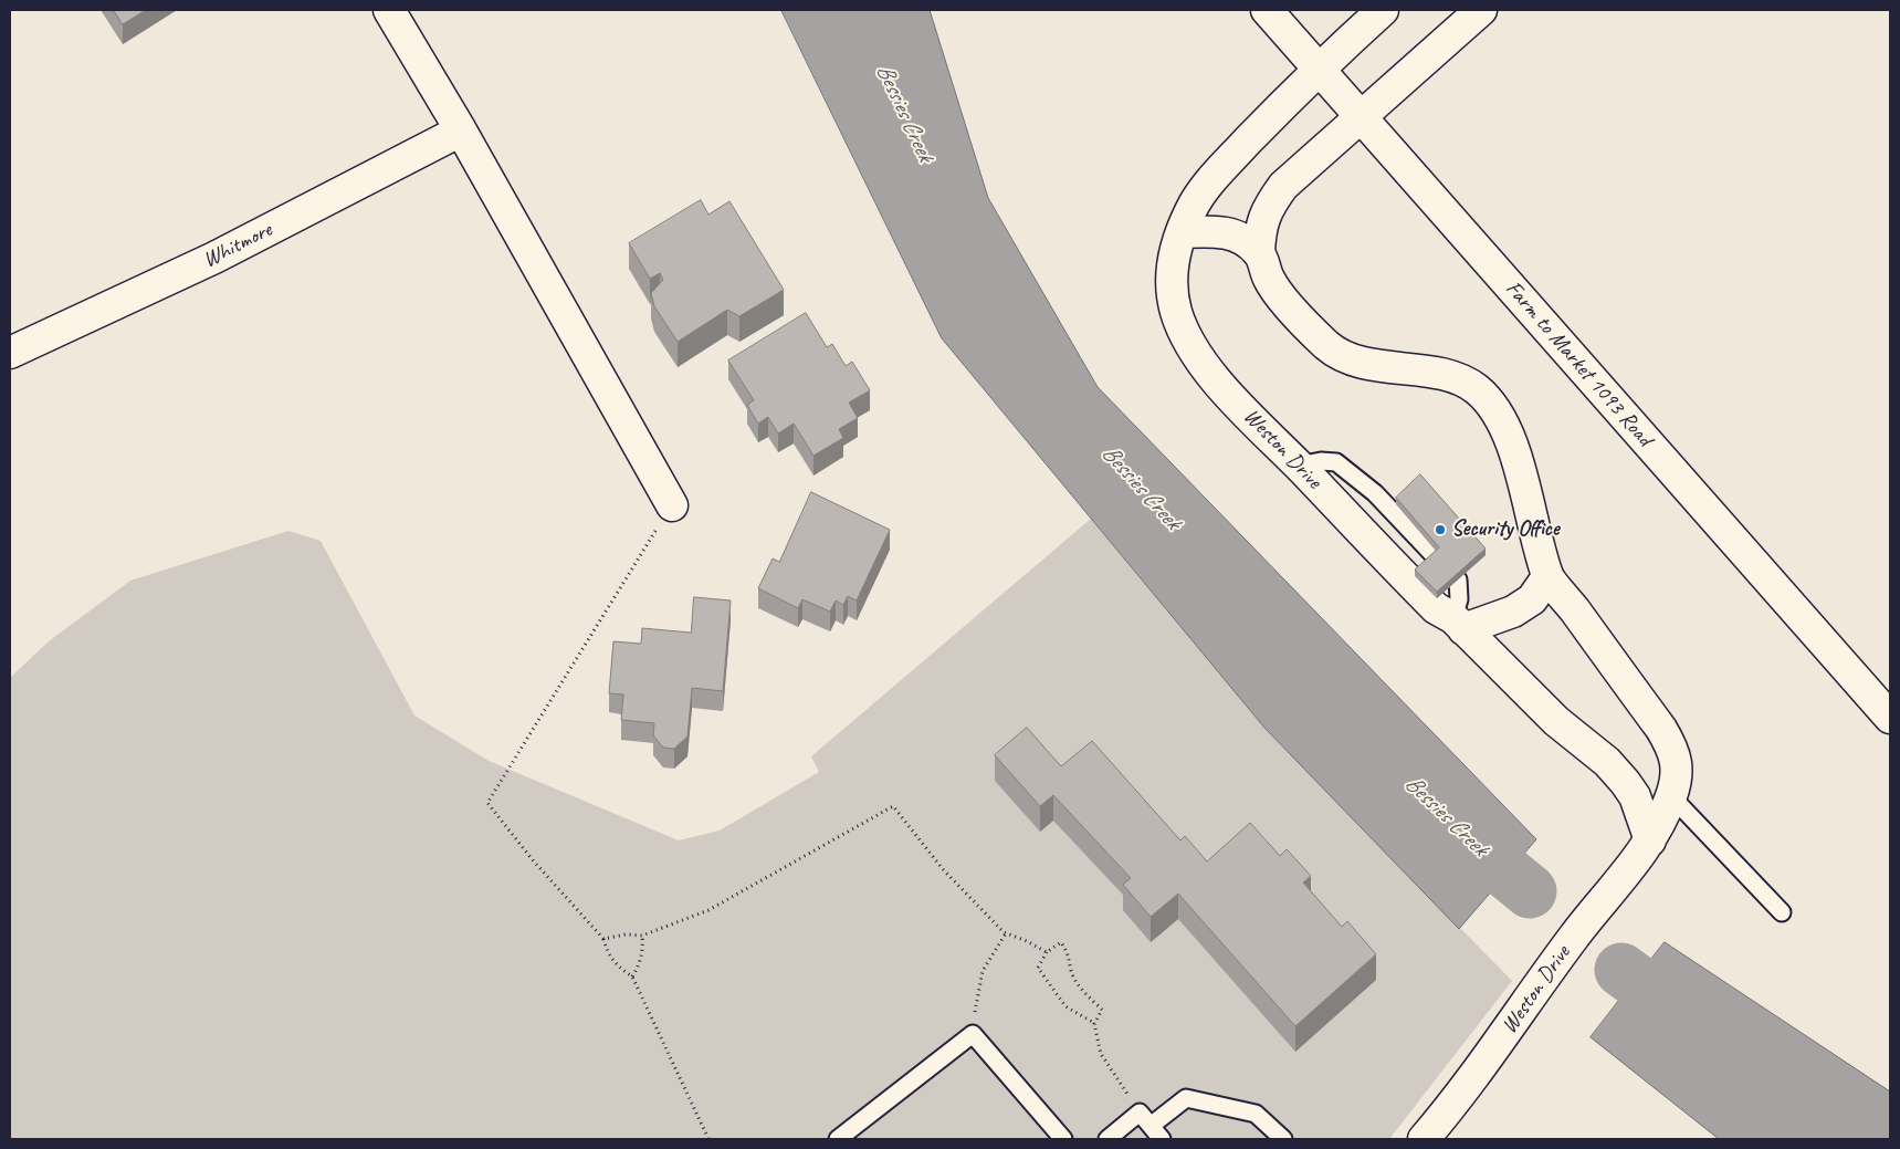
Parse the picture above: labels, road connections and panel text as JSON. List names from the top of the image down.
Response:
{
  "streets": {
    "street": ["Whitmore", "Farm to Market 1093 Road", "Weston Drive"]
  },
  "crossings": [
    ["Farm to Market 1093 Road", "Weston Drive"]
  ],
  "water": ["Bessies Creek"],
  "places": ["Security Office"]
}
